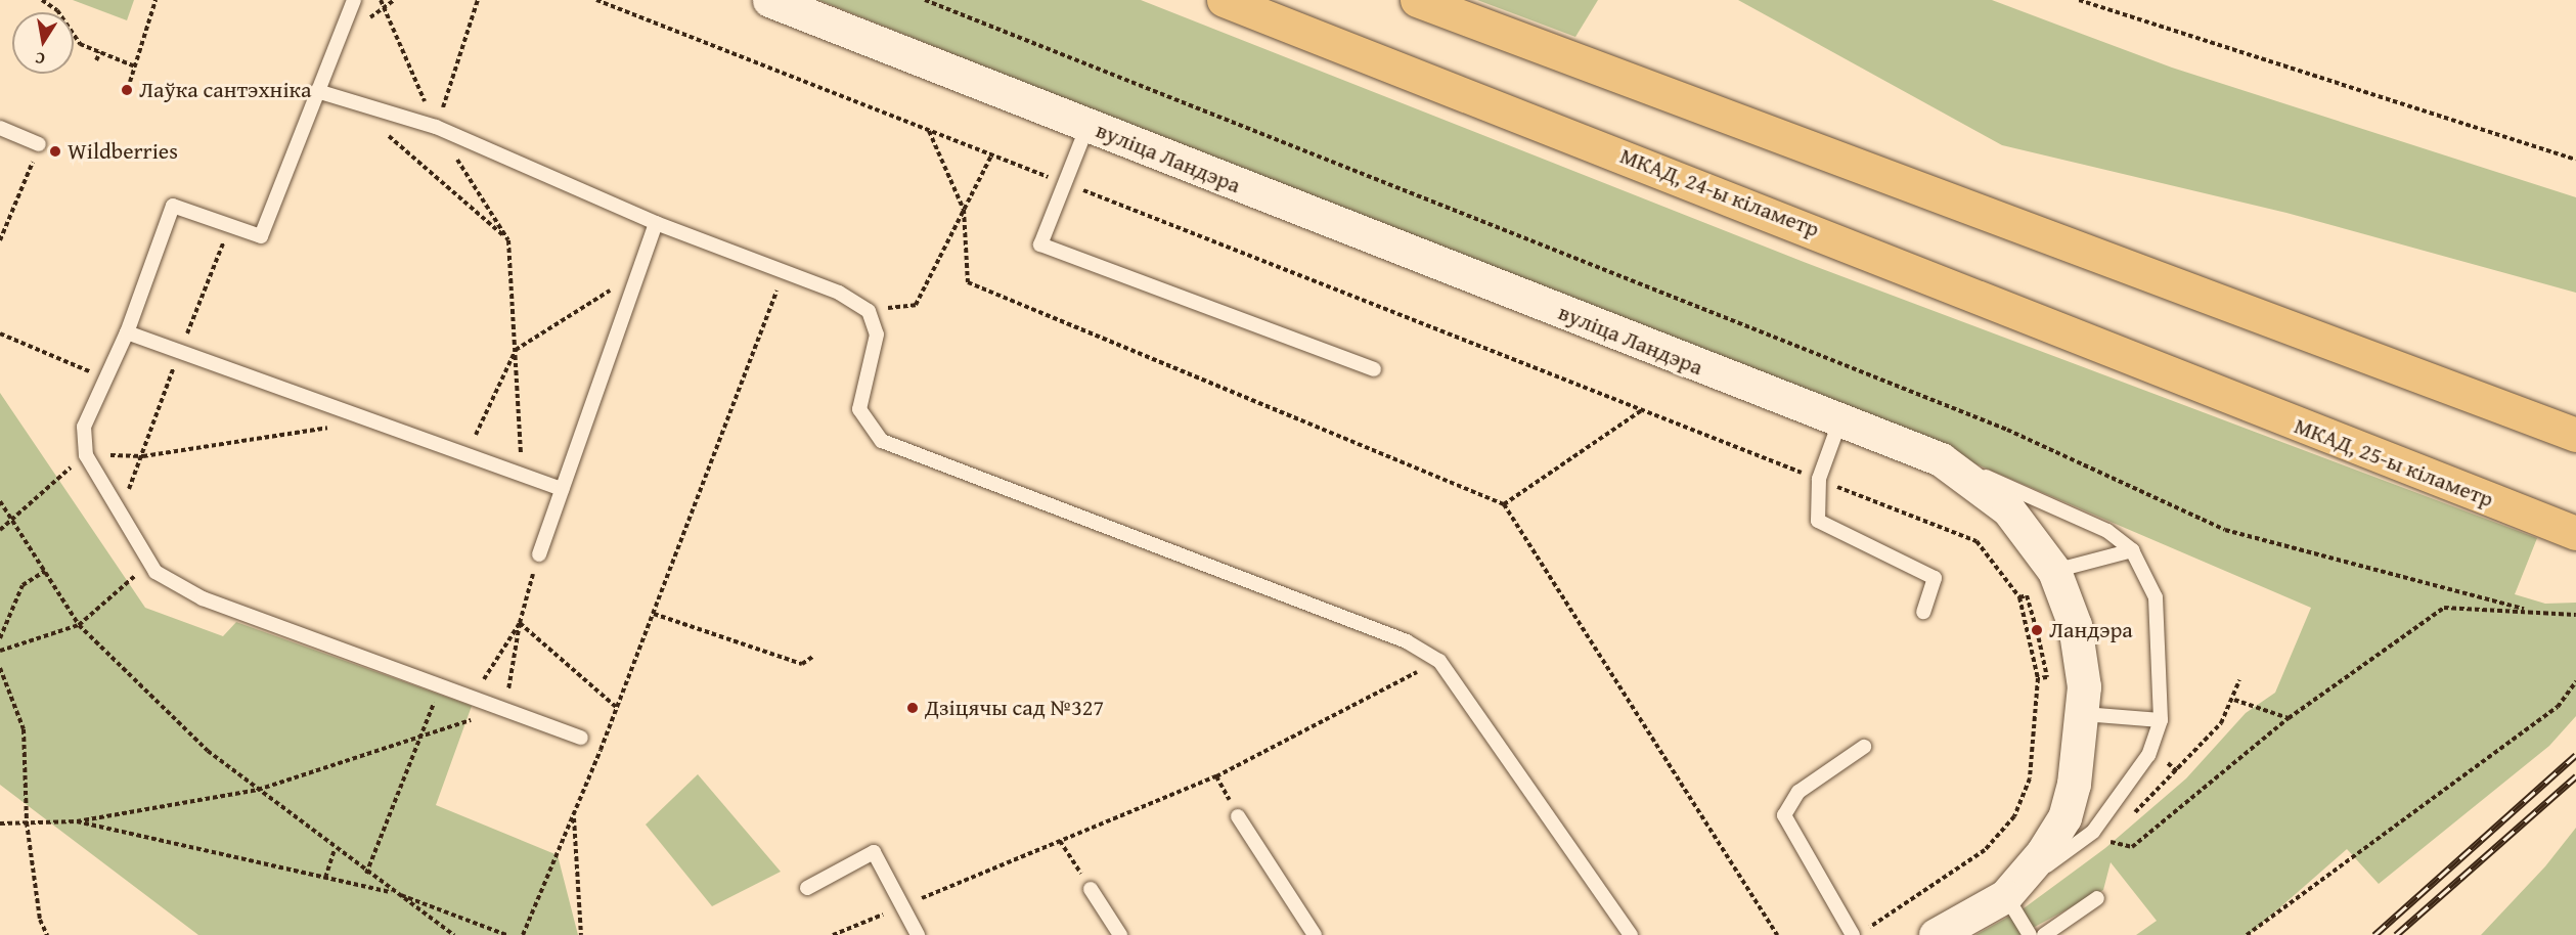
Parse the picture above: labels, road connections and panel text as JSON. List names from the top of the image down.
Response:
{
  "streets": {
    "highway": ["МКАД, 24-ы кіламетр", "МКАД, 25-ы кіламетр"],
    "street": ["вуліца Ландэра"]
  },
  "crossings": [
    ["МКАД, 24-ы кіламетр", "МКАД, 25-ы кіламетр"]
  ],
  "places": [
    "Лаўка сантэхніка",
    "Wildberries",
    "Ландэра",
    "Дзіцячы сад №327"
  ],
  "north": "bottom"
}
